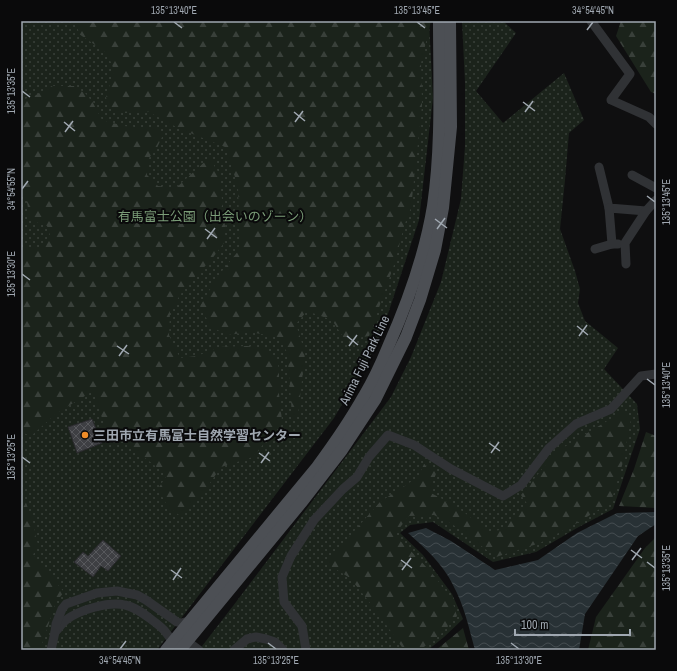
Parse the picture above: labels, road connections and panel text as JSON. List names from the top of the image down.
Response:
{
  "streets": {
    "main road": ["Arima Fuji Park Line"]
  },
  "parks": ["有馬富士公園（出会いのゾーン）"],
  "places": ["三田市立有馬富士自然学習センター"],
  "scale_bar": "100 m",
  "coordinates": [
    "135°13'40\"E",
    "135°13'45\"E",
    "34°54'45\"N",
    "135°13'35\"E",
    "34°54'55\"N",
    "135°13'30\"E",
    "135°13'25\"E"
  ]
}
